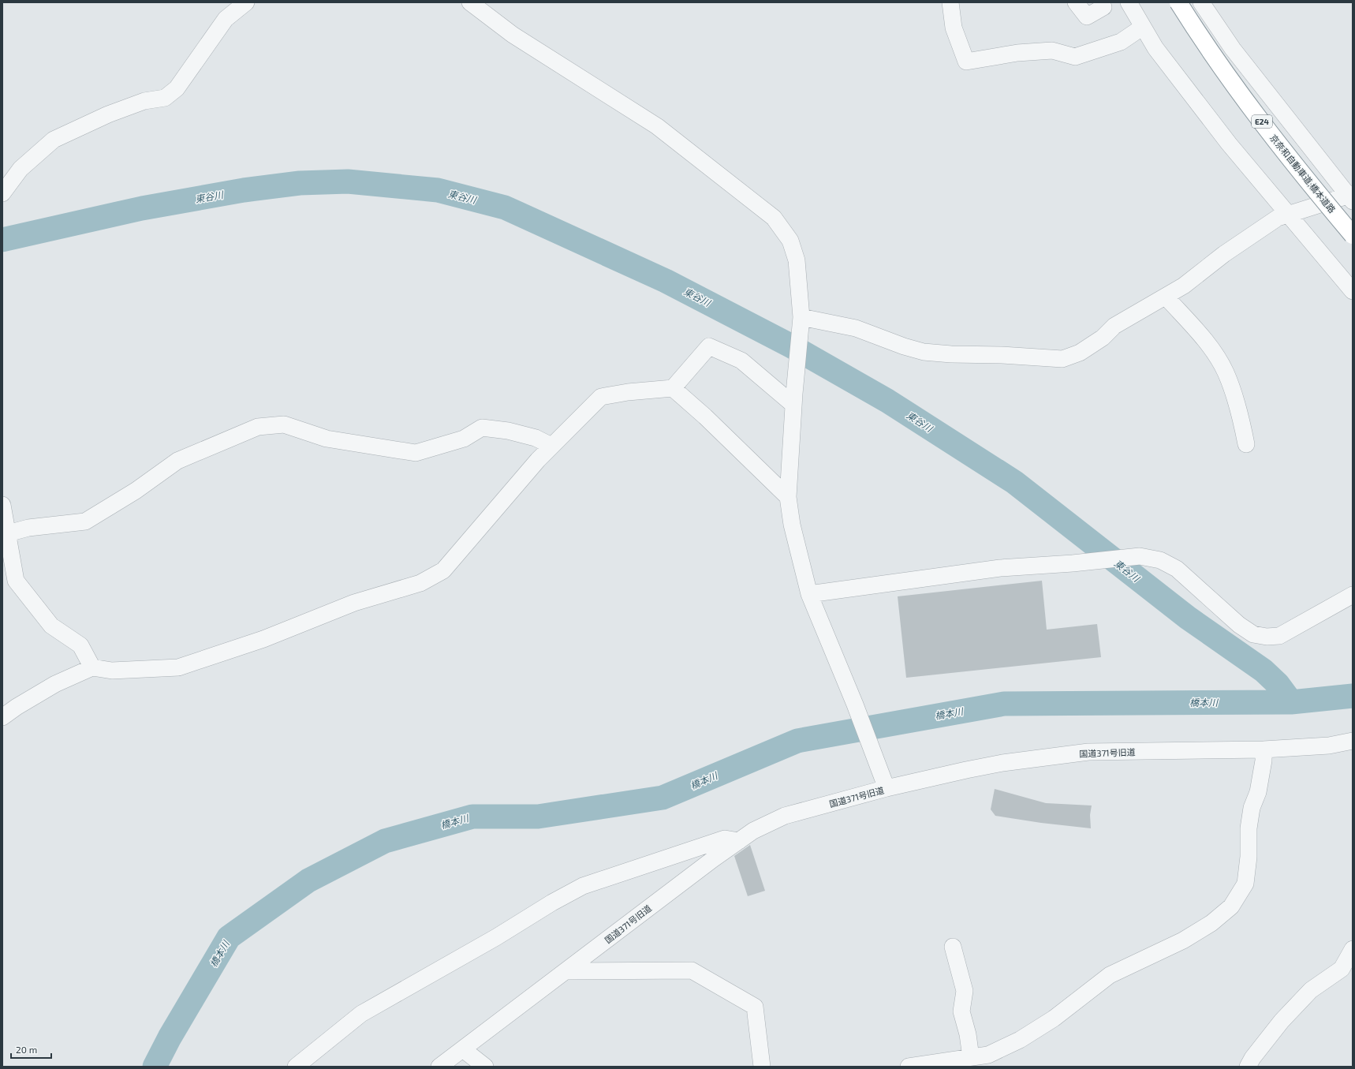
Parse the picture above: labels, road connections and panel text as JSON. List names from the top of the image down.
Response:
{
  "streets": {
    "highway": ["E24", "京奈和自動車道;橋本道路"],
    "street": ["国道371号旧道"]
  },
  "water": ["東谷川", "橋本川"],
  "scale_bar": "20 m"
}
